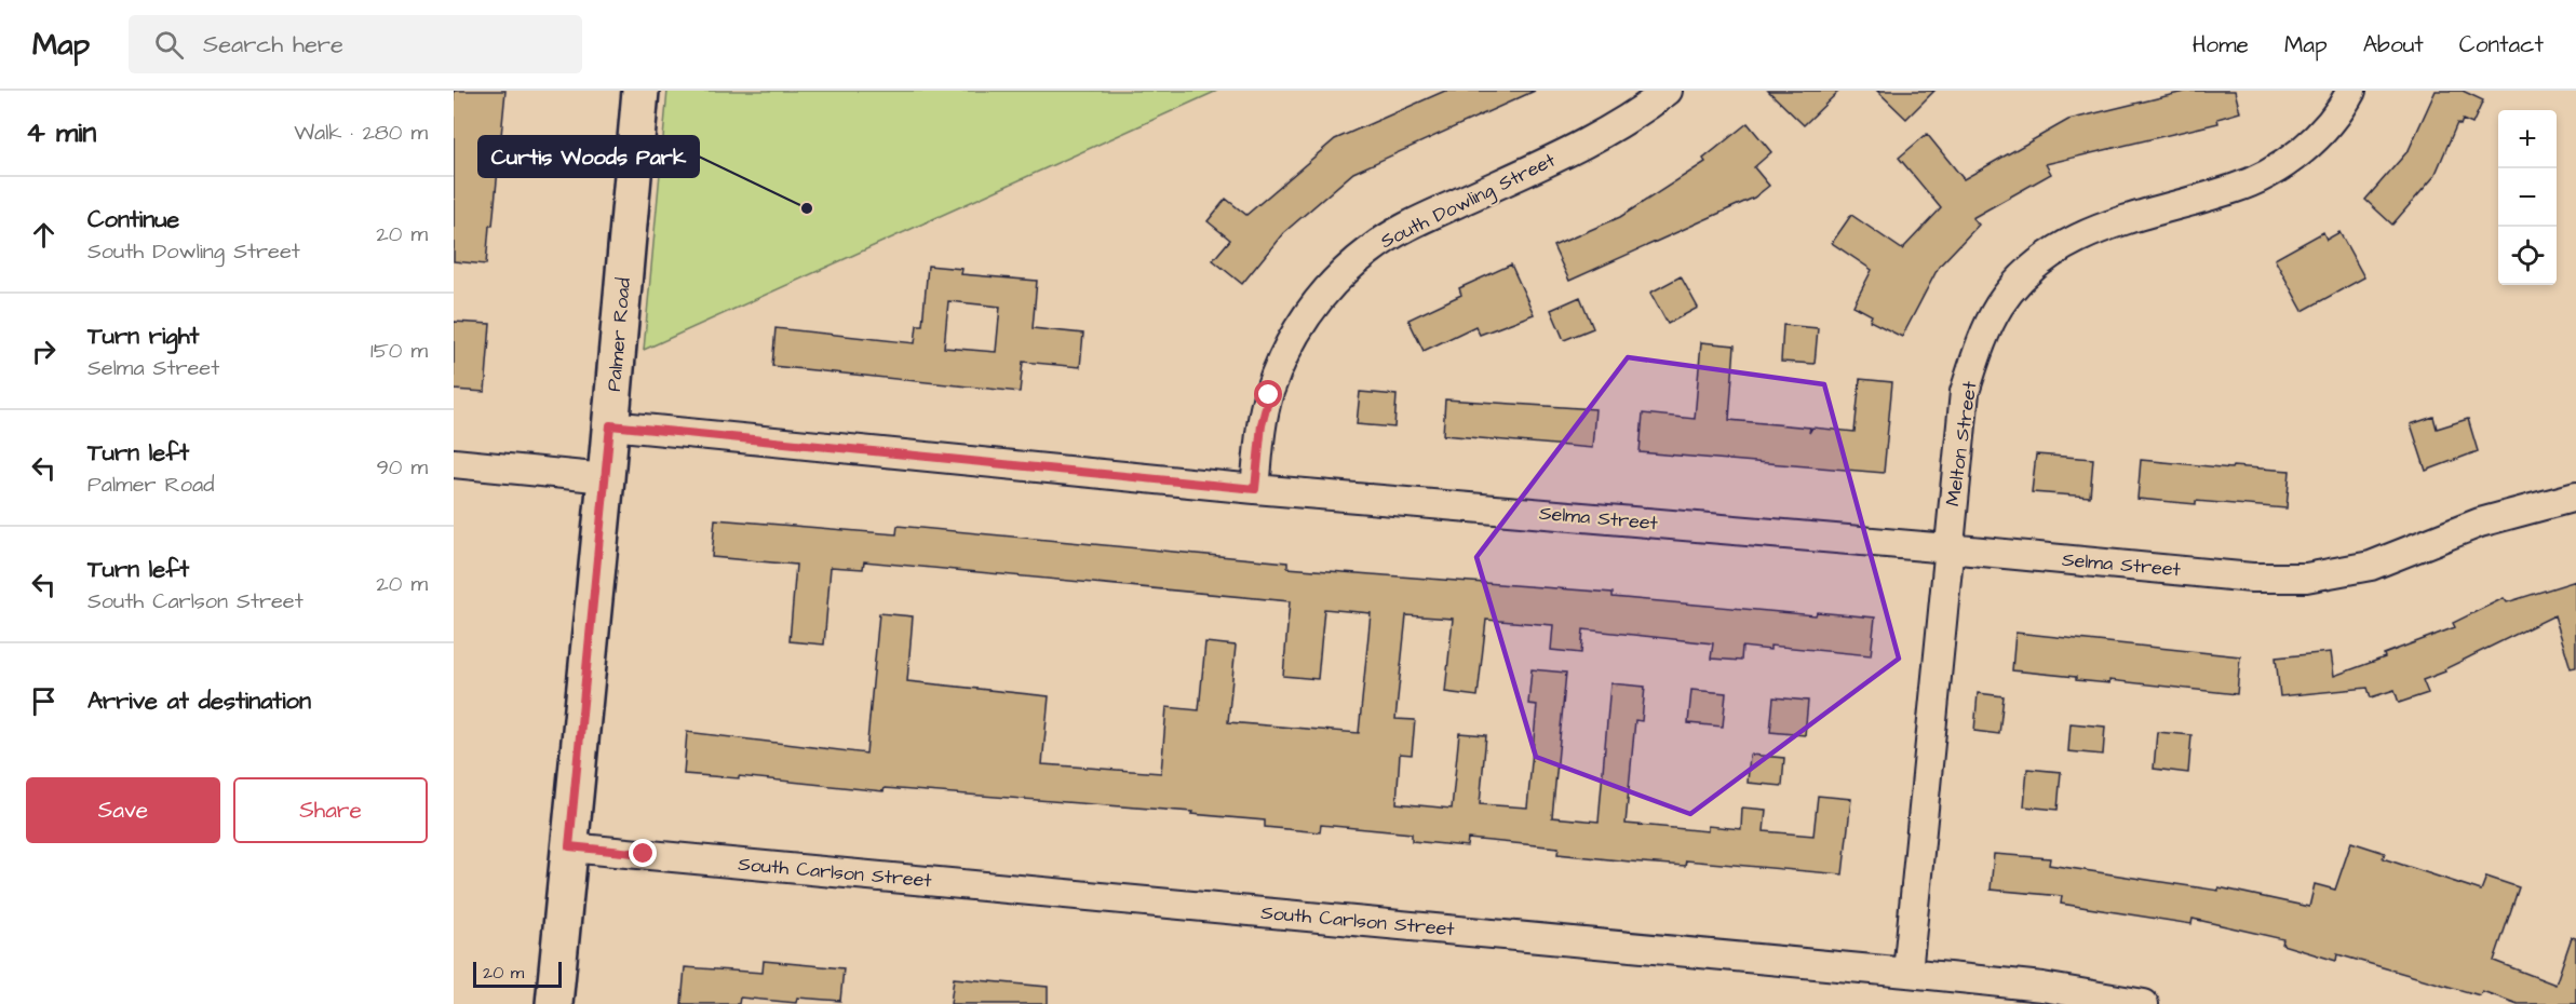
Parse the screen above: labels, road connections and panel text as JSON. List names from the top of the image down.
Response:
{
  "streets": {
    "street": [
      "South Dowling Street",
      "Palmer Road",
      "Melton Street",
      "Selma Street",
      "South Carlson Street"
    ]
  },
  "crossings": [
    ["South Dowling Street", "Selma Street"],
    ["Palmer Road", "Selma Street"],
    ["Palmer Road", "South Carlson Street"],
    ["Melton Street", "Selma Street"],
    ["Melton Street", "South Carlson Street"]
  ],
  "places": ["Curtis Woods Park"],
  "scale_bar": "20 m",
  "page": {
    "header": "Map",
    "search": "Search here",
    "nav": [
      "Home",
      "Map",
      "About",
      "Contact"
    ],
    "heading": ["4 min", "Walk · 280 m"],
    "map_buttons": ["+", "−"],
    "list": [
      ["Continue", "South Dowling Street", "20 m"],
      ["Turn right", "Selma Street", "150 m"],
      ["Turn left", "Palmer Road", "90 m"],
      ["Turn left", "South Carlson Street", "20 m"],
      "Arrive at destination"
    ],
    "buttons": ["Save", "Share"],
    "scale": "20 m"
  }
}
